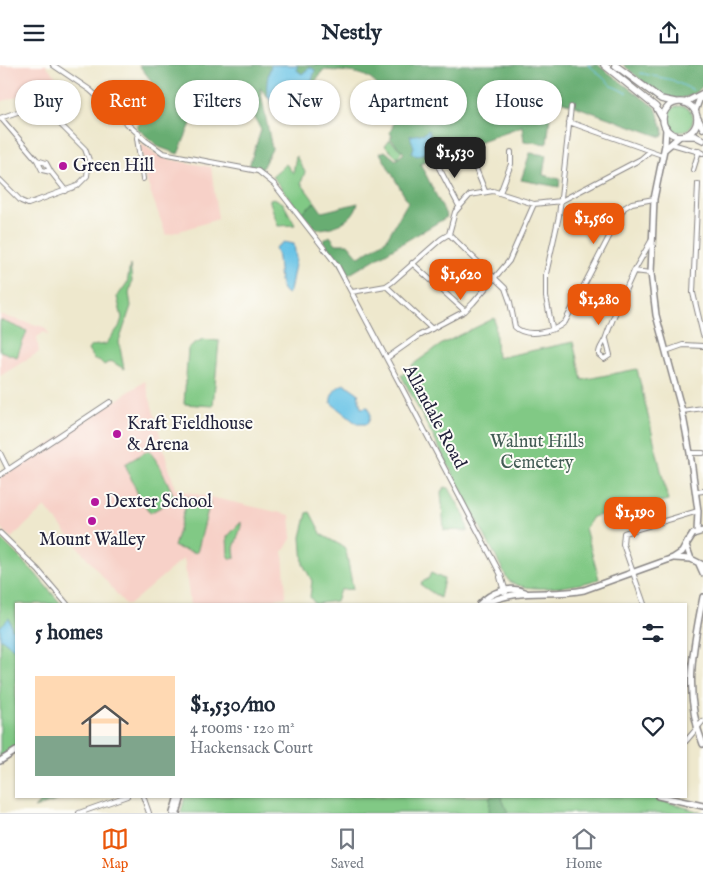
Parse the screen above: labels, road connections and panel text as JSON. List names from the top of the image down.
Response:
{
  "streets": {
    "street": ["Allandale Road"]
  },
  "parks": ["Walnut Hills Cemetery"],
  "places": [
    "Green Hill",
    "Kraft Fieldhouse & Arena",
    "Dexter School",
    "Mount Walley"
  ],
  "page": {
    "header": "Nestly",
    "chip": [
      "Buy",
      "Rent",
      "Filters",
      "New",
      "Apartment",
      "House"
    ],
    "price": [
      "$1,530",
      "$1,560",
      "$1,620",
      "$1,280",
      "$1,190"
    ],
    "heading": "5 homes",
    "list": [
      {
        "name": "$1,530/mo",
        "note": "4 rooms · 120 m² · Hackensack Court"
      }
    ],
    "tabs": ["Map", "Saved", "Home"]
  }
}
